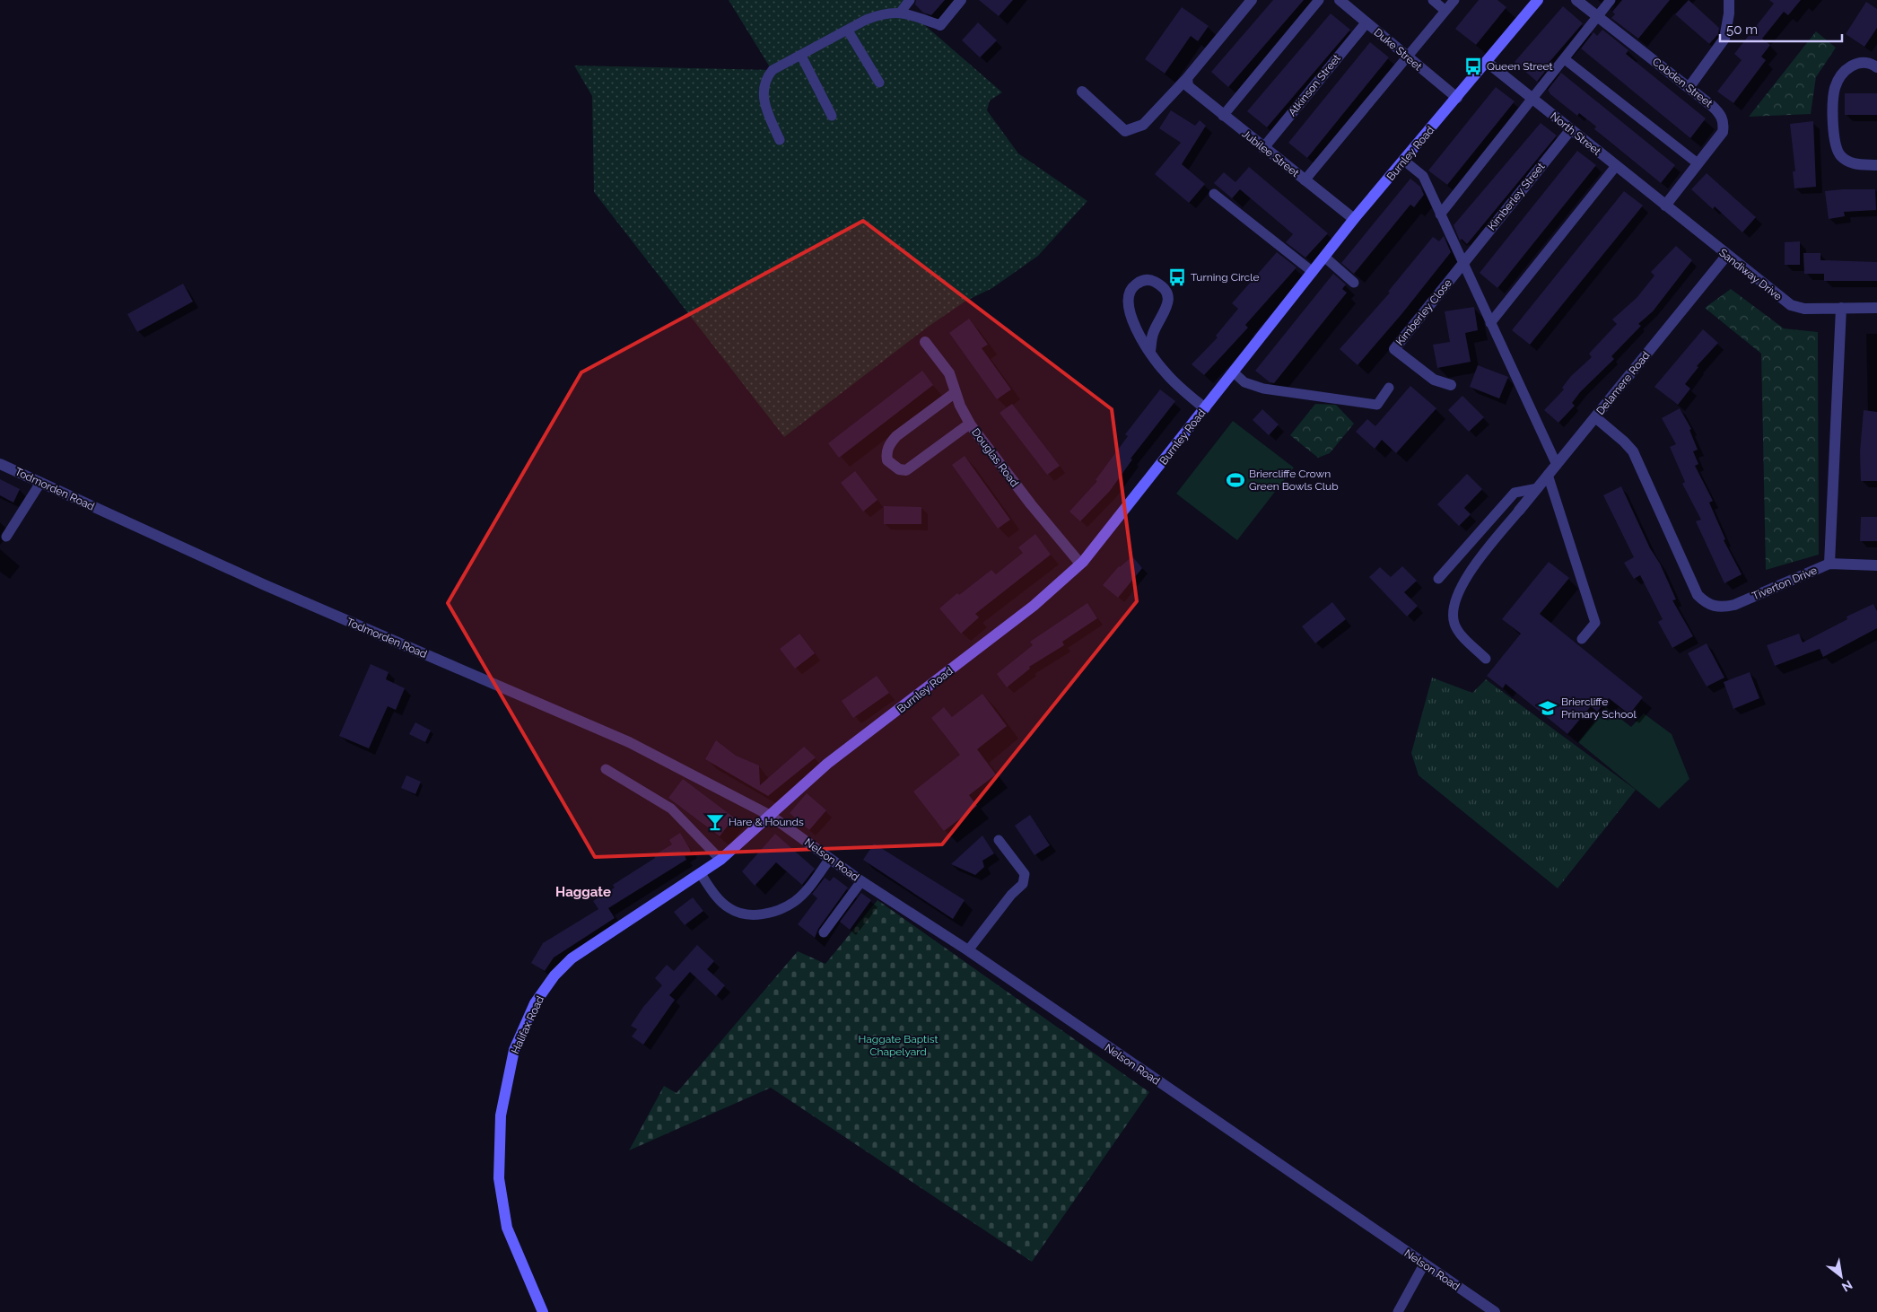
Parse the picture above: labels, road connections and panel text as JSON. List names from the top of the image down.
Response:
{
  "streets": {
    "street": [
      "Duke Street",
      "Cobden Street",
      "Atkinson Street",
      "North Street",
      "Jubilee Street",
      "Burnley Road",
      "Kimberley Street",
      "Sandiway Drive",
      "Kimberley Close",
      "Delamere Road",
      "Douglas Road",
      "Todmorden Road",
      "Tiverton Drive",
      "Nelson Road",
      "Halifax Road"
    ]
  },
  "crossings": [
    ["Duke Street", "Atkinson Street"],
    ["Duke Street", "Burnley Road"],
    ["Cobden Street", "North Street"],
    ["Cobden Street", "Sandiway Drive"],
    ["Atkinson Street", "Jubilee Street"],
    ["North Street", "Burnley Road"],
    ["North Street", "Kimberley Street"],
    ["North Street", "Sandiway Drive"],
    ["Jubilee Street", "Burnley Road"],
    ["Burnley Road", "Douglas Road"],
    ["Burnley Road", "Todmorden Road"],
    ["Burnley Road", "Nelson Road"],
    ["Burnley Road", "Halifax Road"],
    ["Kimberley Street", "Kimberley Close"],
    ["Sandiway Drive", "Delamere Road"],
    ["Sandiway Drive", "Tiverton Drive"],
    ["Delamere Road", "Tiverton Drive"],
    ["Todmorden Road", "Nelson Road"],
    ["Todmorden Road", "Halifax Road"],
    ["Nelson Road", "Halifax Road"]
  ],
  "districts": ["Haggate"],
  "parks": ["Haggate Baptist Chapelyard"],
  "places": {
    "bus stop": ["Queen Street", "Turning Circle"],
    "sports": ["Briercliffe Crown Green Bowls Club"],
    "school or university": ["Briercliffe Primary School"],
    "bar": ["Hare & Hounds"]
  },
  "scale_bar": "50 m",
  "north": "bottom right"
}
